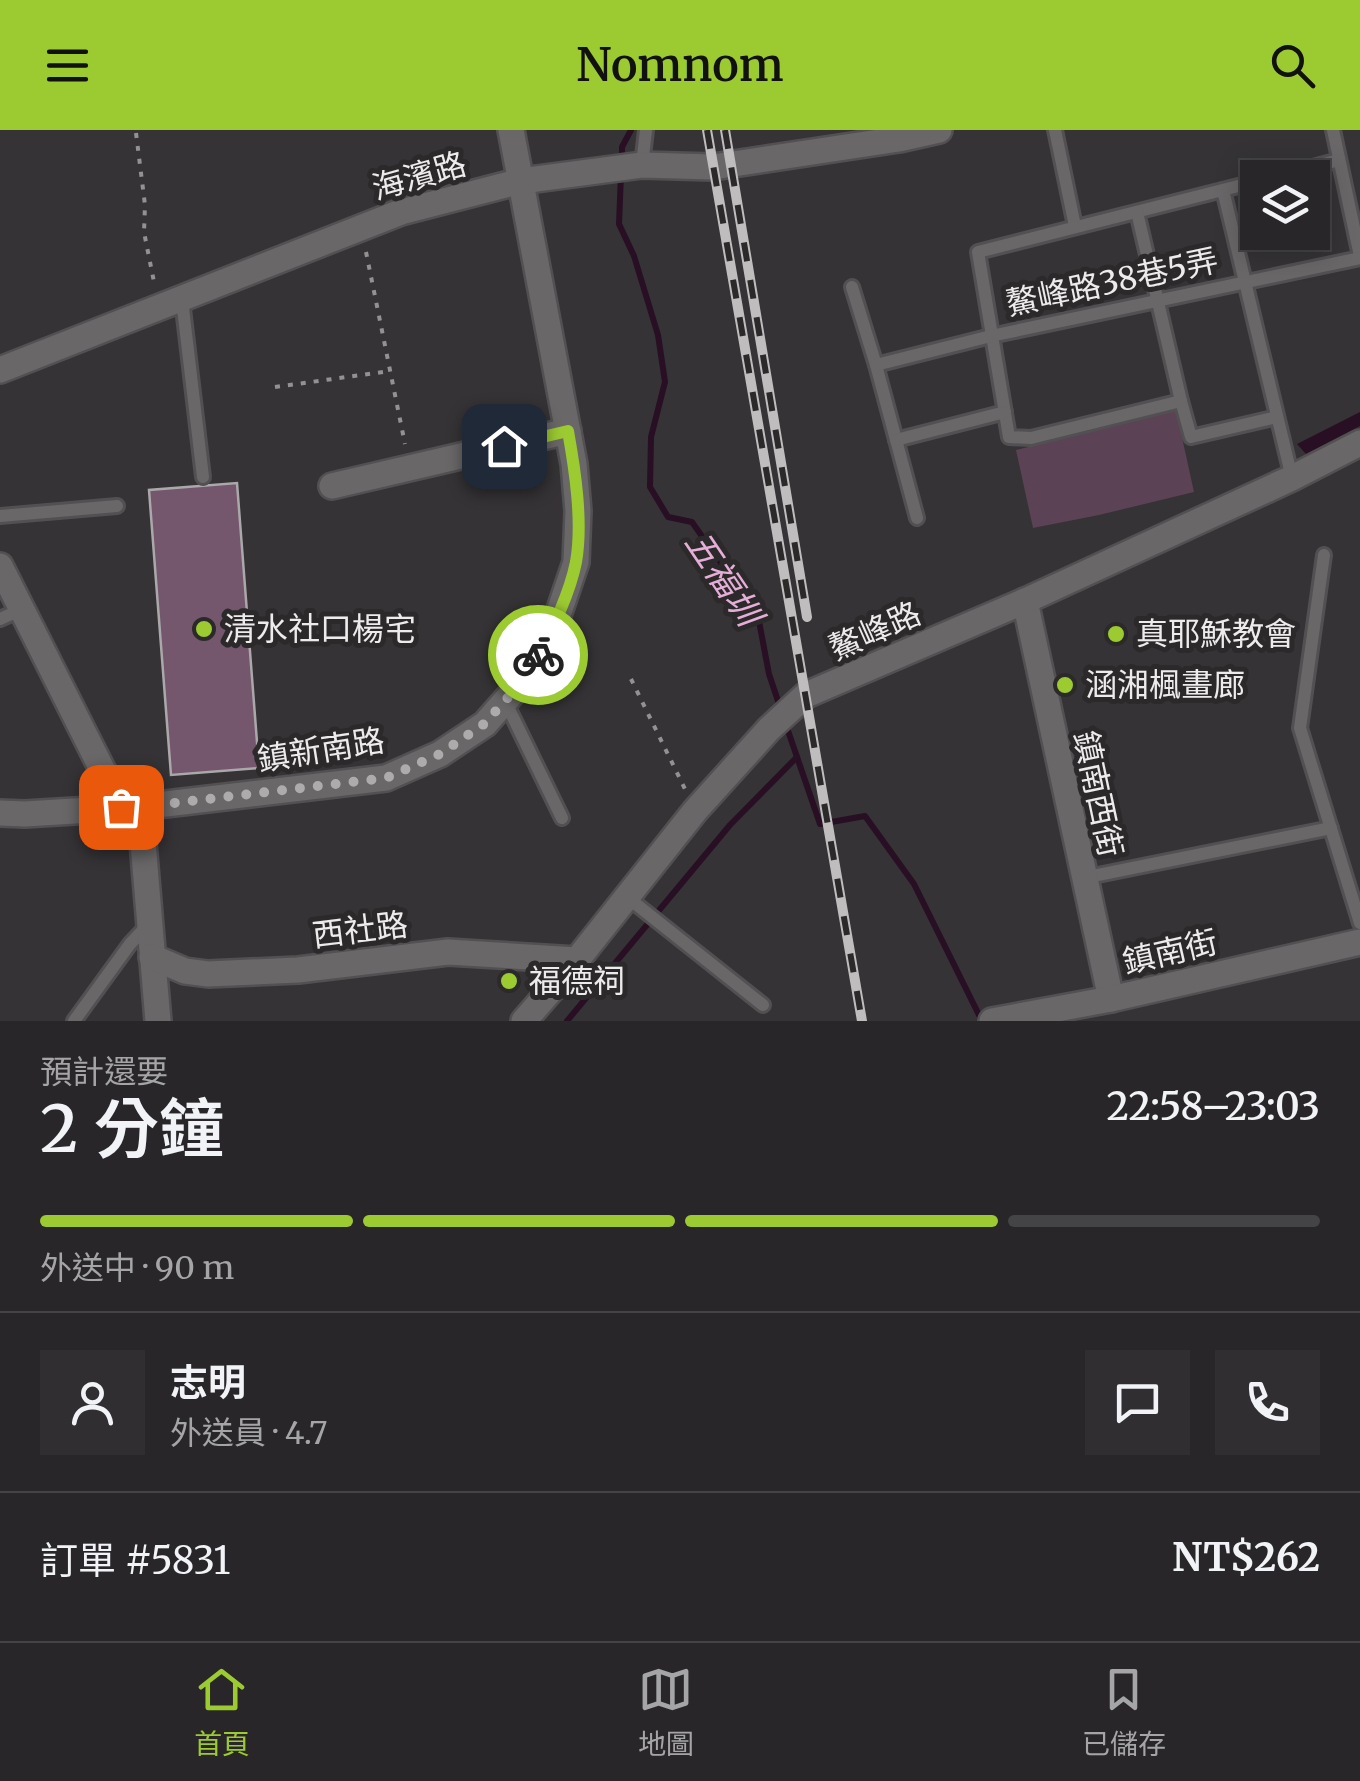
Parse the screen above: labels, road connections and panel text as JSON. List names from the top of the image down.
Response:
{
  "streets": {
    "street": [
      "海濱路",
      "鰲峰路",
      "鎮新南路",
      "鎮南西街",
      "西社路",
      "鎮南街"
    ],
    "lane": ["鰲峰路38巷5弄"]
  },
  "crossings": [
    ["海濱路", "鎮新南路"],
    ["鰲峰路", "鎮南西街"],
    ["鰲峰路", "西社路"],
    ["鎮南西街", "鎮南街"]
  ],
  "water": ["五福圳"],
  "places": [
    "清水社口楊宅",
    "真耶穌教會",
    "涵湘楓畫廊",
    "福德祠"
  ],
  "page": {
    "header": "Nomnom",
    "heading": ["2 分鐘", "預計還要", "22:58–23:03"],
    "panel": [
      "志明",
      "外送員 · 4.7",
      "訂單 #5831",
      "NT$262"
    ],
    "bar": "外送中 · 90 m",
    "tabs": ["首頁", "地圖", "已儲存"]
  }
}
